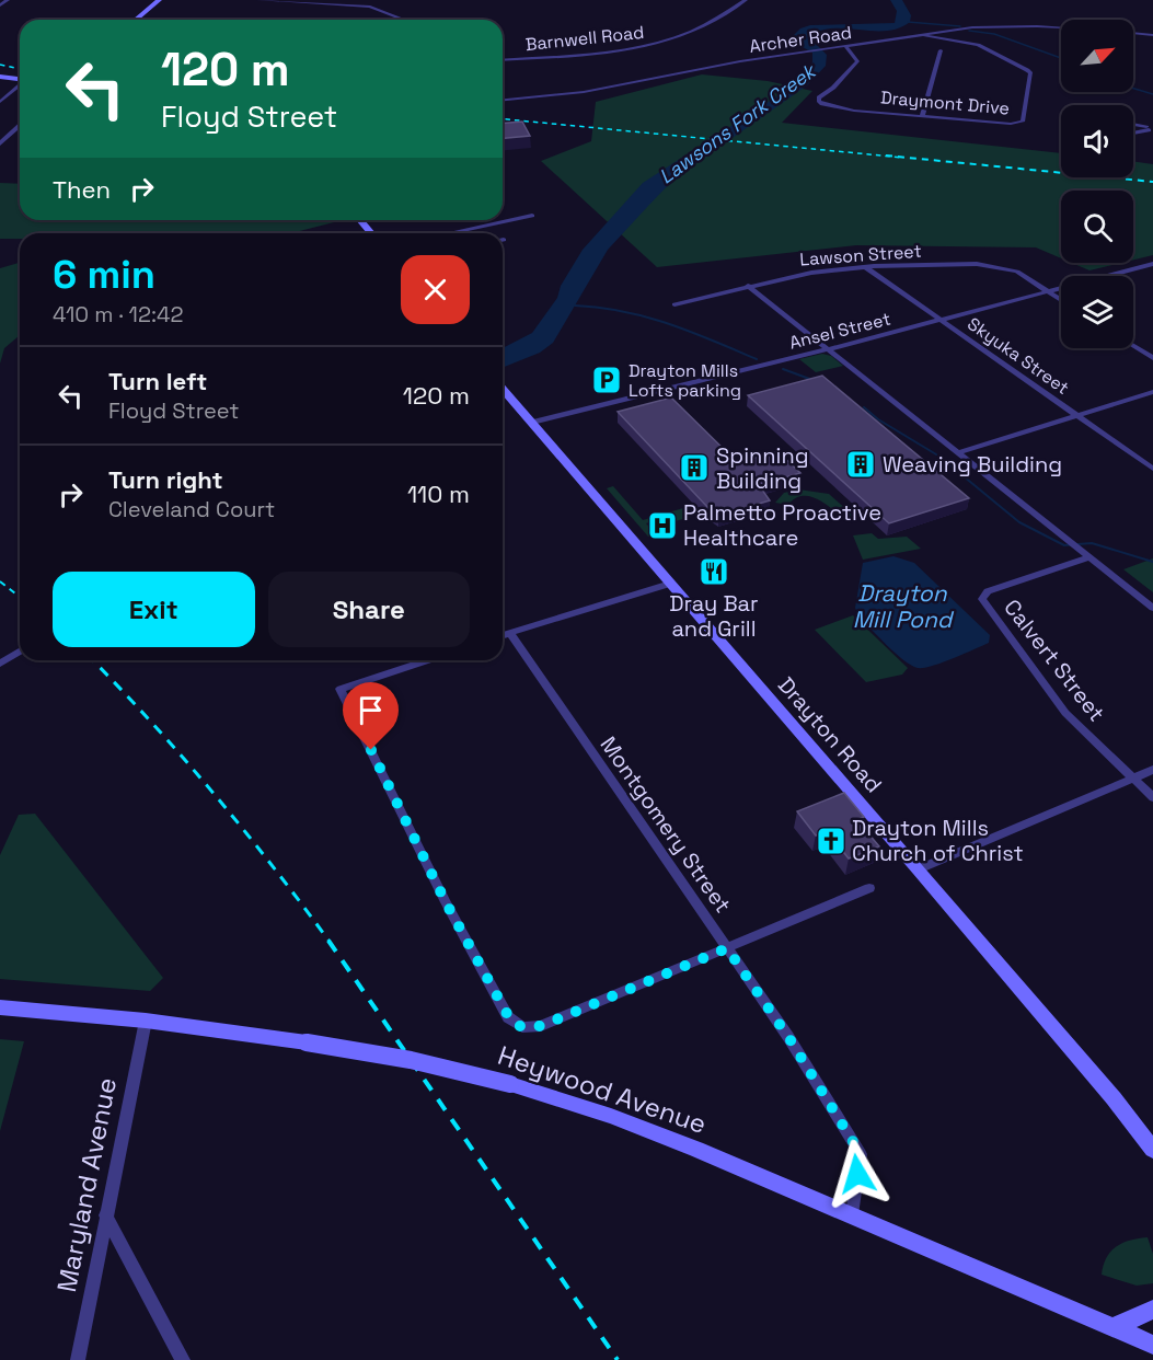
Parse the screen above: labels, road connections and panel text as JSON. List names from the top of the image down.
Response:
{
  "streets": {
    "main road": ["Drayton Road", "Heywood Avenue"],
    "street": [
      "Barnwell Road",
      "Archer Road",
      "Draymont Drive",
      "Lawson Street",
      "Ansel Street",
      "Skyuka Street",
      "Calvert Street",
      "Montgomery Street",
      "Maryland Avenue"
    ]
  },
  "crossings": [
    ["Archer Road", "Draymont Drive"],
    ["Lawson Street", "Ansel Street"],
    ["Lawson Street", "Skyuka Street"],
    ["Ansel Street", "Skyuka Street"],
    ["Ansel Street", "Drayton Road"],
    ["Montgomery Street", "Heywood Avenue"],
    ["Heywood Avenue", "Maryland Avenue"]
  ],
  "water": ["Lawsons Fork Creek", "Drayton Mill Pond"],
  "places": {
    "parking": ["Drayton Mills Lofts parking"],
    "building": ["Weaving Building", "Spinning Building"],
    "hospital": ["Palmetto Proactive Healthcare"],
    "restaurant": ["Dray Bar and Grill"],
    "church": ["Drayton Mills Church of Christ"]
  },
  "north": "top right",
  "page": {
    "turn": ["120 m", "Floyd Street"],
    "then": "Then",
    "heading": ["6 min", "410 m · 12:42"],
    "list": [
      {
        "name": "Turn left",
        "note": "Floyd Street",
        "value": "120 m"
      },
      {
        "name": "Turn right",
        "note": "Cleveland Court",
        "value": "110 m"
      }
    ],
    "buttons": ["Exit", "Share"]
  }
}
